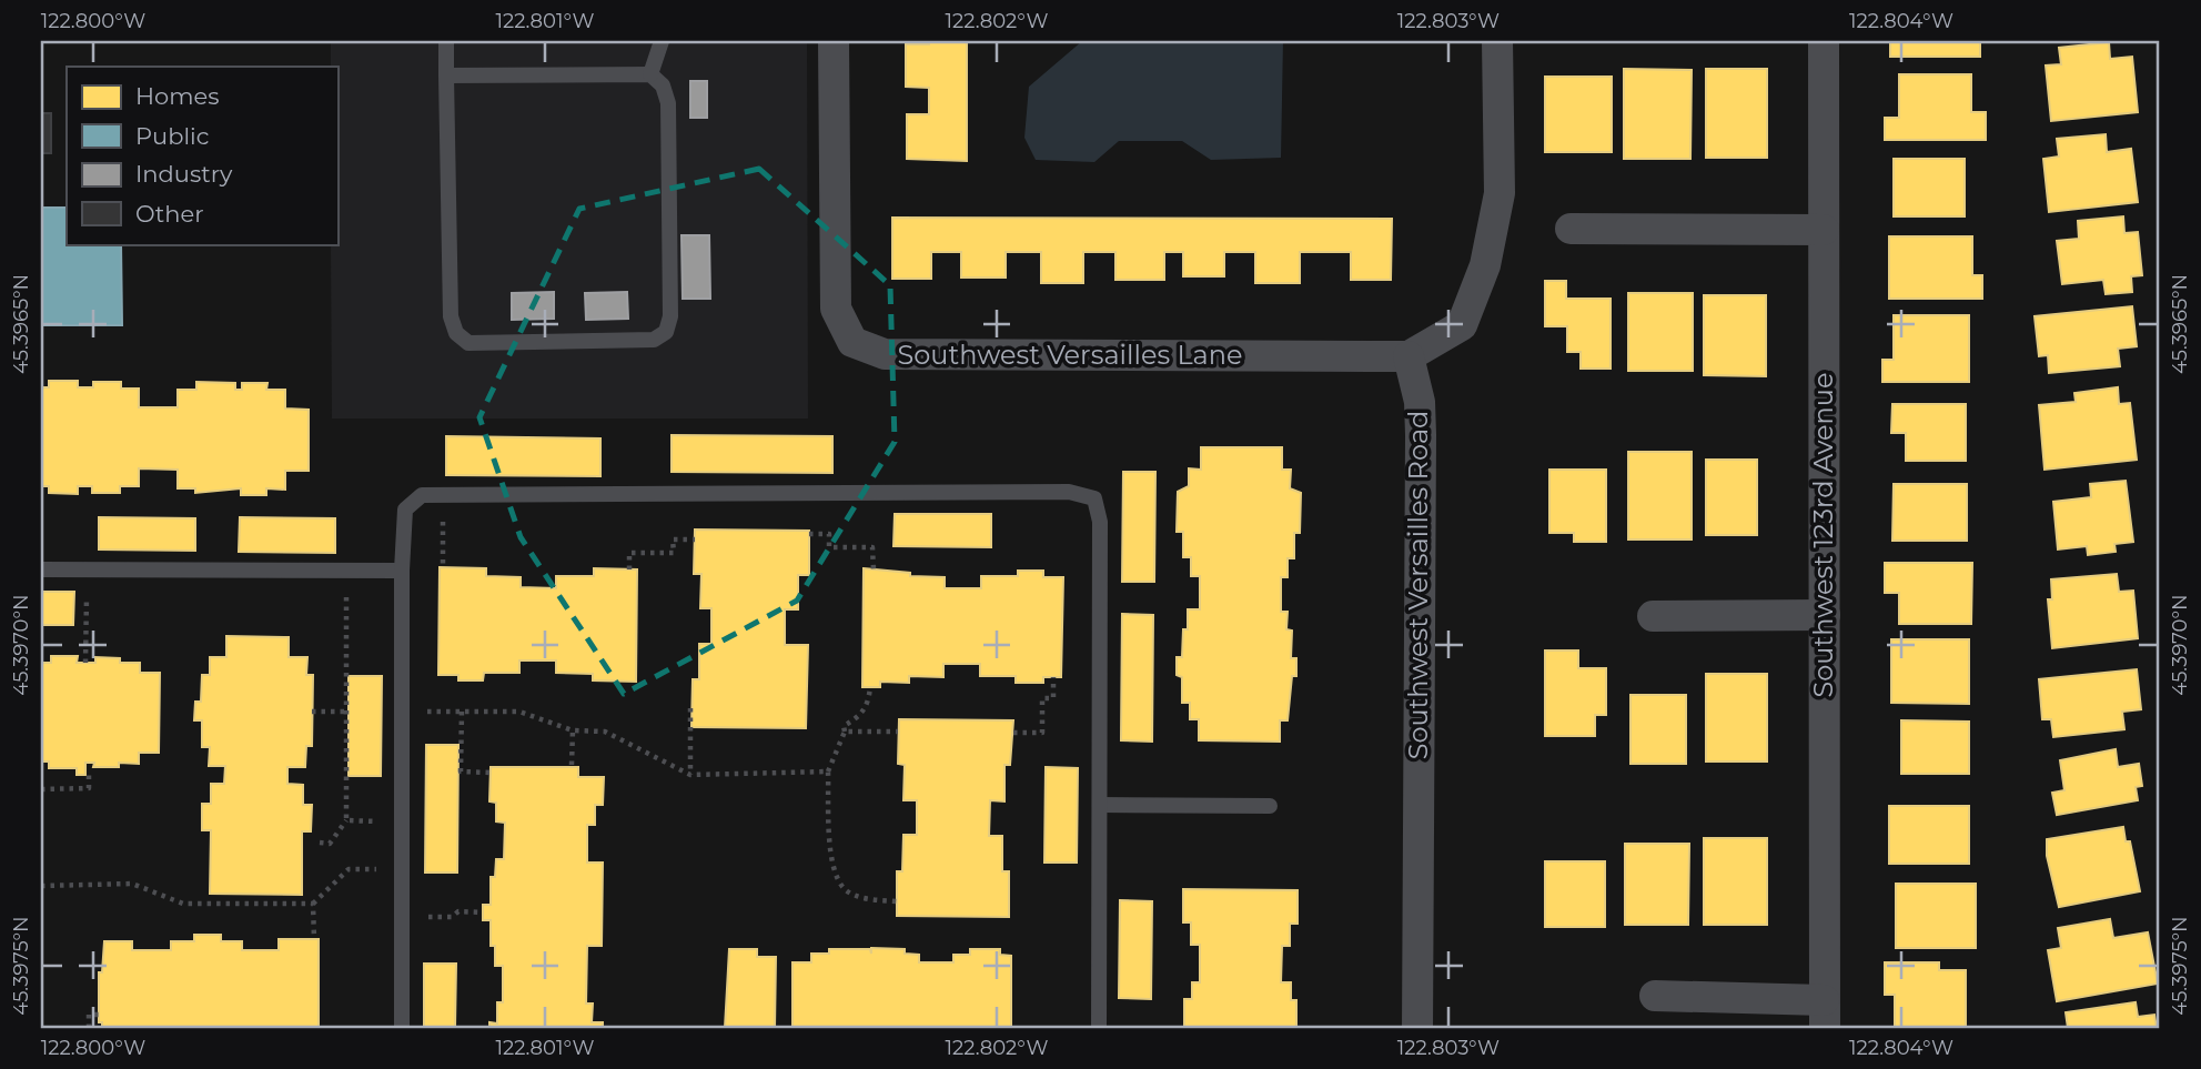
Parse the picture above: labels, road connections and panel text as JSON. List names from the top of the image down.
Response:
{
  "streets": {
    "street": ["Southwest Versailles Lane", "Southwest 123rd Avenue", "Southwest Versailles Road"]
  },
  "crossings": [
    ["Southwest Versailles Lane", "Southwest Versailles Road"]
  ],
  "legend": [
    "Homes",
    "Public",
    "Industry",
    "Other"
  ],
  "coordinates": [
    "122.800°W",
    "122.801°W",
    "122.802°W",
    "122.803°W",
    "122.804°W",
    "45.3965°N",
    "45.3970°N",
    "45.3975°N"
  ]
}
